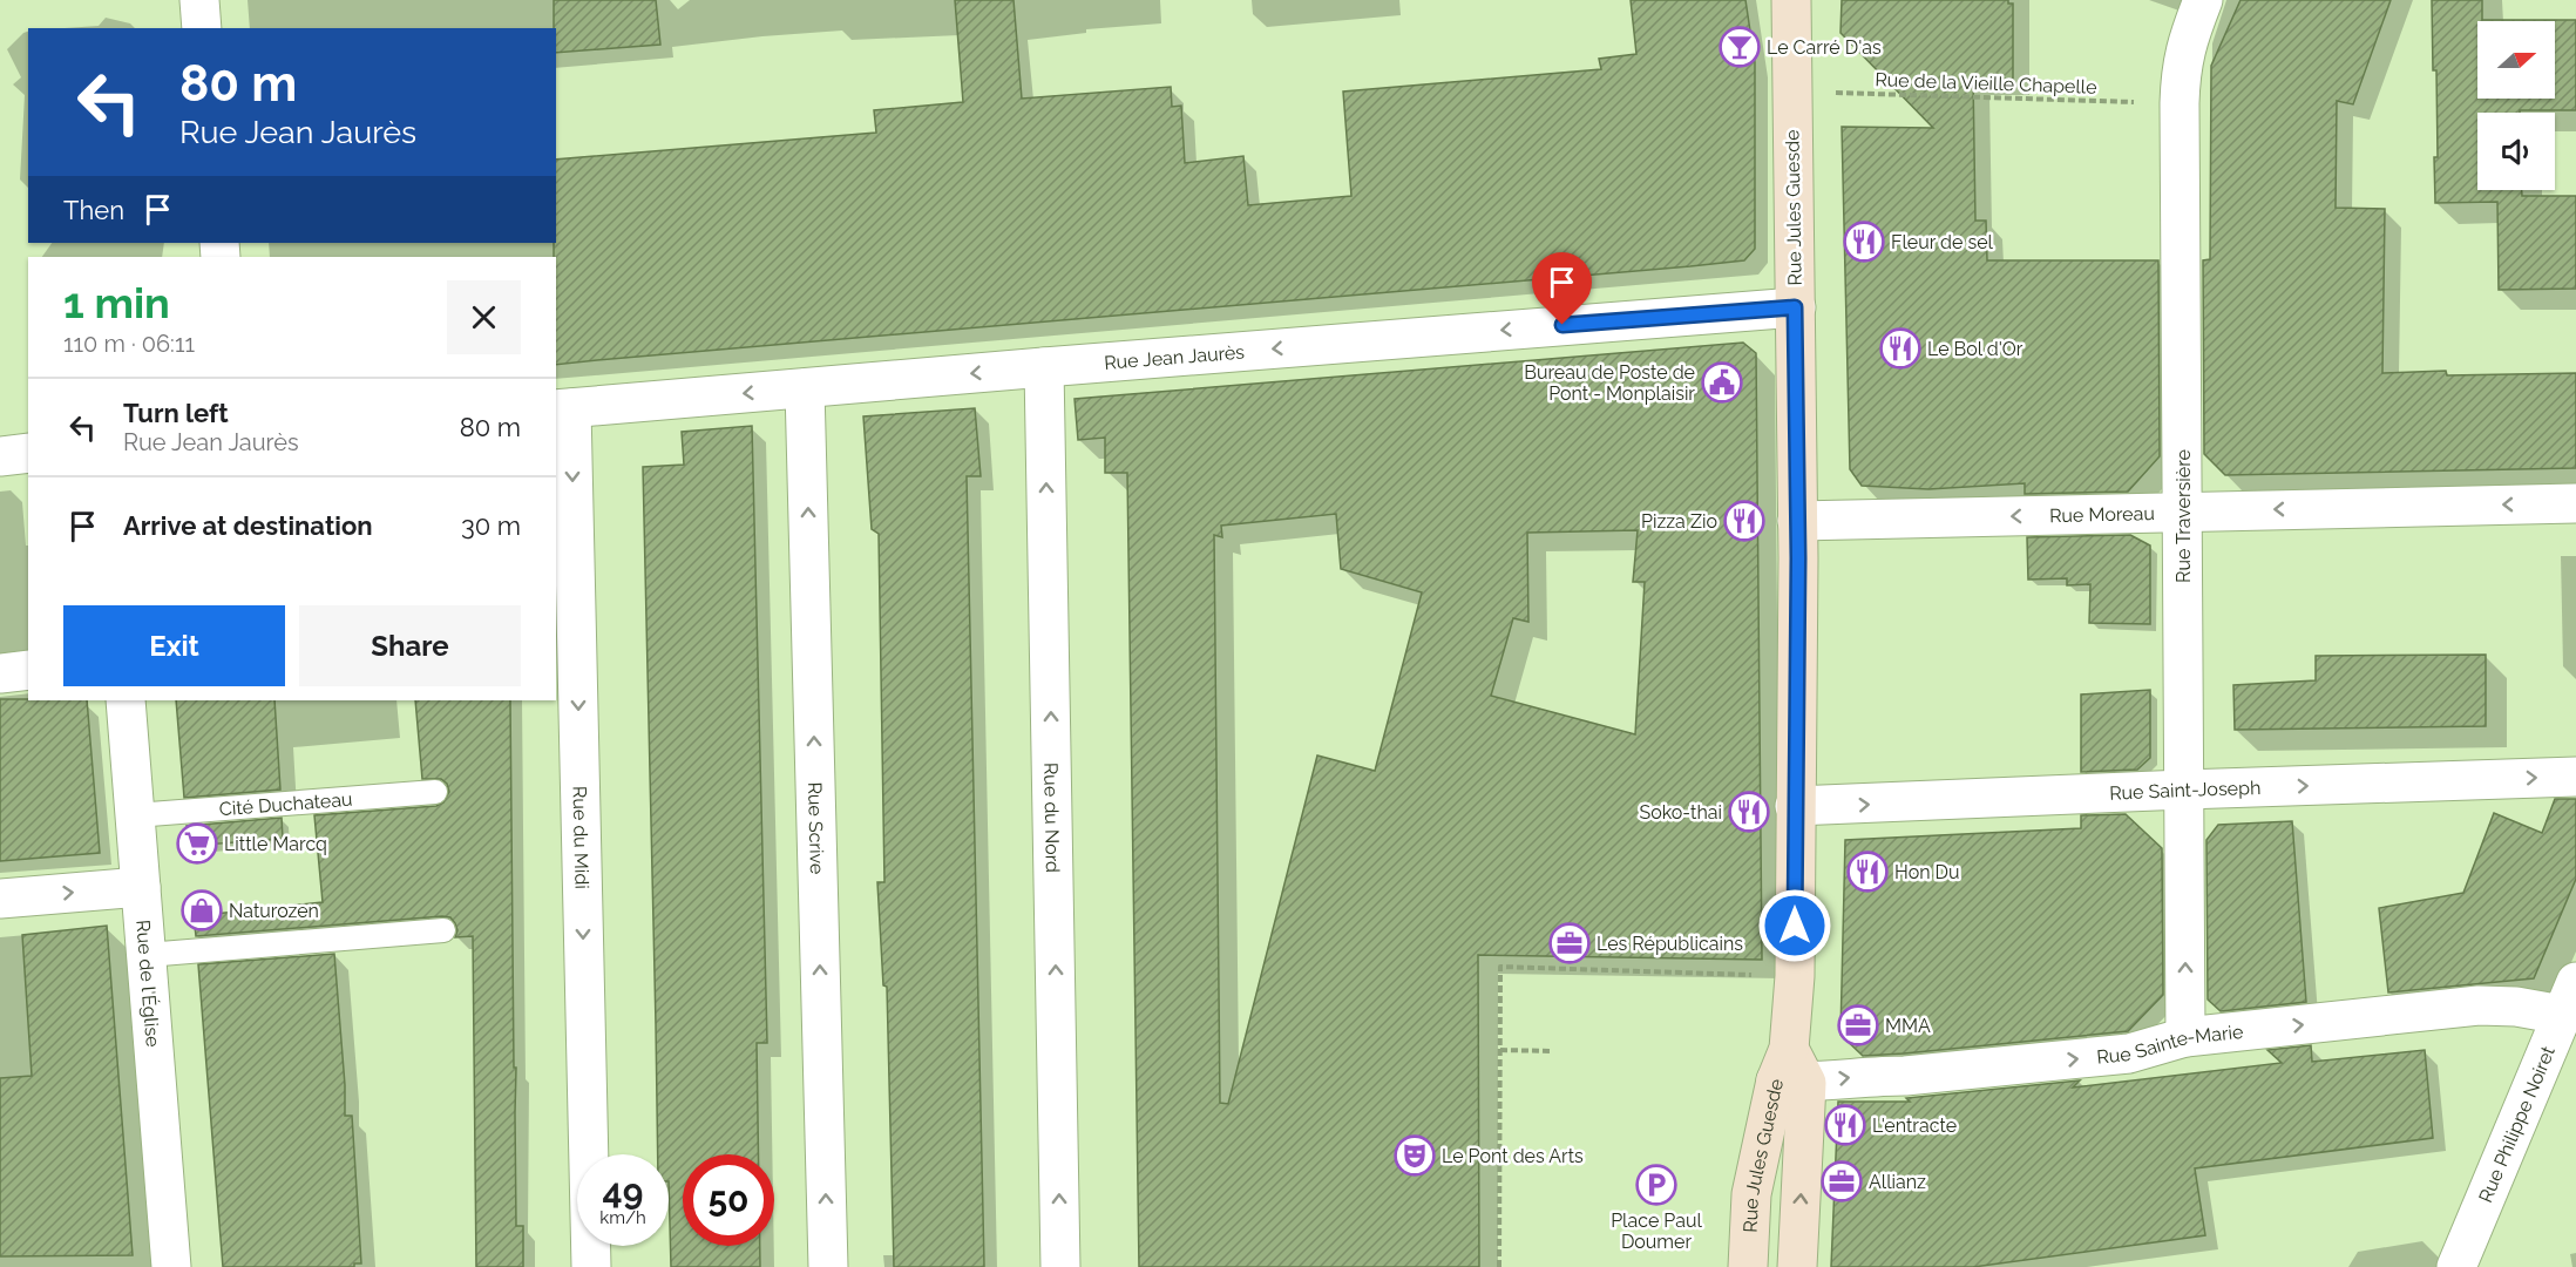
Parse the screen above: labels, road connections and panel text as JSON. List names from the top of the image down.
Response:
{
  "streets": {
    "main road": ["Rue Jules Guesde"],
    "street": [
      "Rue Jean Jaurès",
      "Rue Moreau",
      "Rue Traversière",
      "Rue Saint-Joseph",
      "Rue du Nord",
      "Rue Scrive",
      "Rue du Midi",
      "Rue de l'Église",
      "Rue Sainte-Marie",
      "Rue Philippe Noiret"
    ],
    "lane": ["Cité Duchateau"],
    "path": ["Rue de la Vieille Chapelle"]
  },
  "crossings": [
    ["Rue de la Vieille Chapelle", "Rue Jules Guesde"],
    ["Rue de la Vieille Chapelle", "Rue Traversière"],
    ["Rue Jules Guesde", "Rue Jean Jaurès"],
    ["Rue Jules Guesde", "Rue Moreau"],
    ["Rue Jules Guesde", "Rue Saint-Joseph"],
    ["Rue Jules Guesde", "Rue Sainte-Marie"],
    ["Rue Jean Jaurès", "Rue du Nord"],
    ["Rue Jean Jaurès", "Rue Scrive"],
    ["Rue Jean Jaurès", "Rue du Midi"],
    ["Rue Moreau", "Rue Traversière"],
    ["Rue Traversière", "Rue Saint-Joseph"],
    ["Rue Traversière", "Rue Sainte-Marie"],
    ["Cité Duchateau", "Rue de l'Église"],
    ["Rue Sainte-Marie", "Rue Philippe Noiret"]
  ],
  "one_way": [
    "Rue Jean Jaurès",
    "Rue Moreau",
    "Rue Saint-Joseph",
    "Rue du Nord",
    "Rue Scrive",
    "Rue du Midi",
    "Rue Sainte-Marie"
  ],
  "places": {
    "bar": ["Le Carré D'as"],
    "restaurant": [
      "Fleur de sel",
      "Le Bol d'Or",
      "Pizza Zio",
      "Soko-thai",
      "Hon Du",
      "L'entracte"
    ],
    "public building": ["Bureau de Poste de Pont - Monplaisir"],
    "supermarket": ["Little Marcq"],
    "shop": ["Naturozen"],
    "office": ["Les Républicains", "MMA", "Allianz"],
    "theatre": ["Le Pont des Arts"],
    "parking": ["Place Paul Doumer"]
  },
  "north": "right",
  "page": {
    "turn": ["80 m", "Rue Jean Jaurès"],
    "then": "Then",
    "heading": ["1 min", "110 m · 06:11"],
    "list": [
      {
        "name": "Turn left",
        "note": "Rue Jean Jaurès",
        "value": "80 m"
      },
      {
        "name": "Arrive at destination",
        "value": "30 m"
      }
    ],
    "buttons": ["Exit", "Share"],
    "speed": "49 km/h",
    "limit": "50"
  }
}
